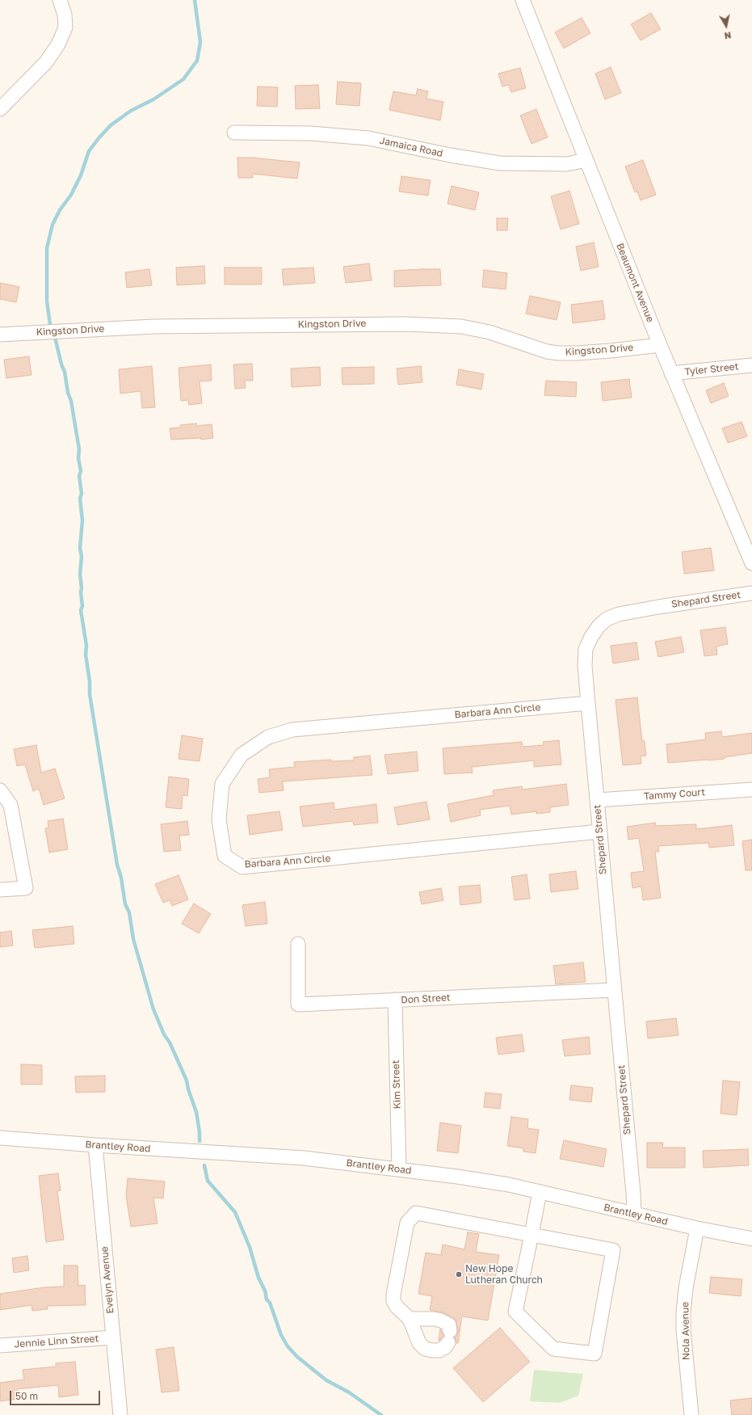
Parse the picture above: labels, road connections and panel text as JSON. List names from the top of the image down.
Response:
{
  "streets": {
    "street": [
      "Jamaica Road",
      "Beaumont Avenue",
      "Kingston Drive",
      "Tyler Street",
      "Shepard Street",
      "Barbara Ann Circle",
      "Tammy Court",
      "Don Street",
      "Kim Street",
      "Brantley Road",
      "Evelyn Avenue",
      "Nola Avenue",
      "Jennie Linn Street"
    ]
  },
  "crossings": [
    ["Jamaica Road", "Beaumont Avenue"],
    ["Beaumont Avenue", "Kingston Drive"],
    ["Beaumont Avenue", "Tyler Street"],
    ["Shepard Street", "Barbara Ann Circle"],
    ["Shepard Street", "Tammy Court"],
    ["Shepard Street", "Don Street"],
    ["Shepard Street", "Brantley Road"],
    ["Don Street", "Kim Street"],
    ["Kim Street", "Brantley Road"],
    ["Brantley Road", "Evelyn Avenue"],
    ["Brantley Road", "Nola Avenue"],
    ["Evelyn Avenue", "Jennie Linn Street"]
  ],
  "places": ["New Hope Lutheran Church"],
  "scale_bar": "50 m",
  "north": "bottom"
}
